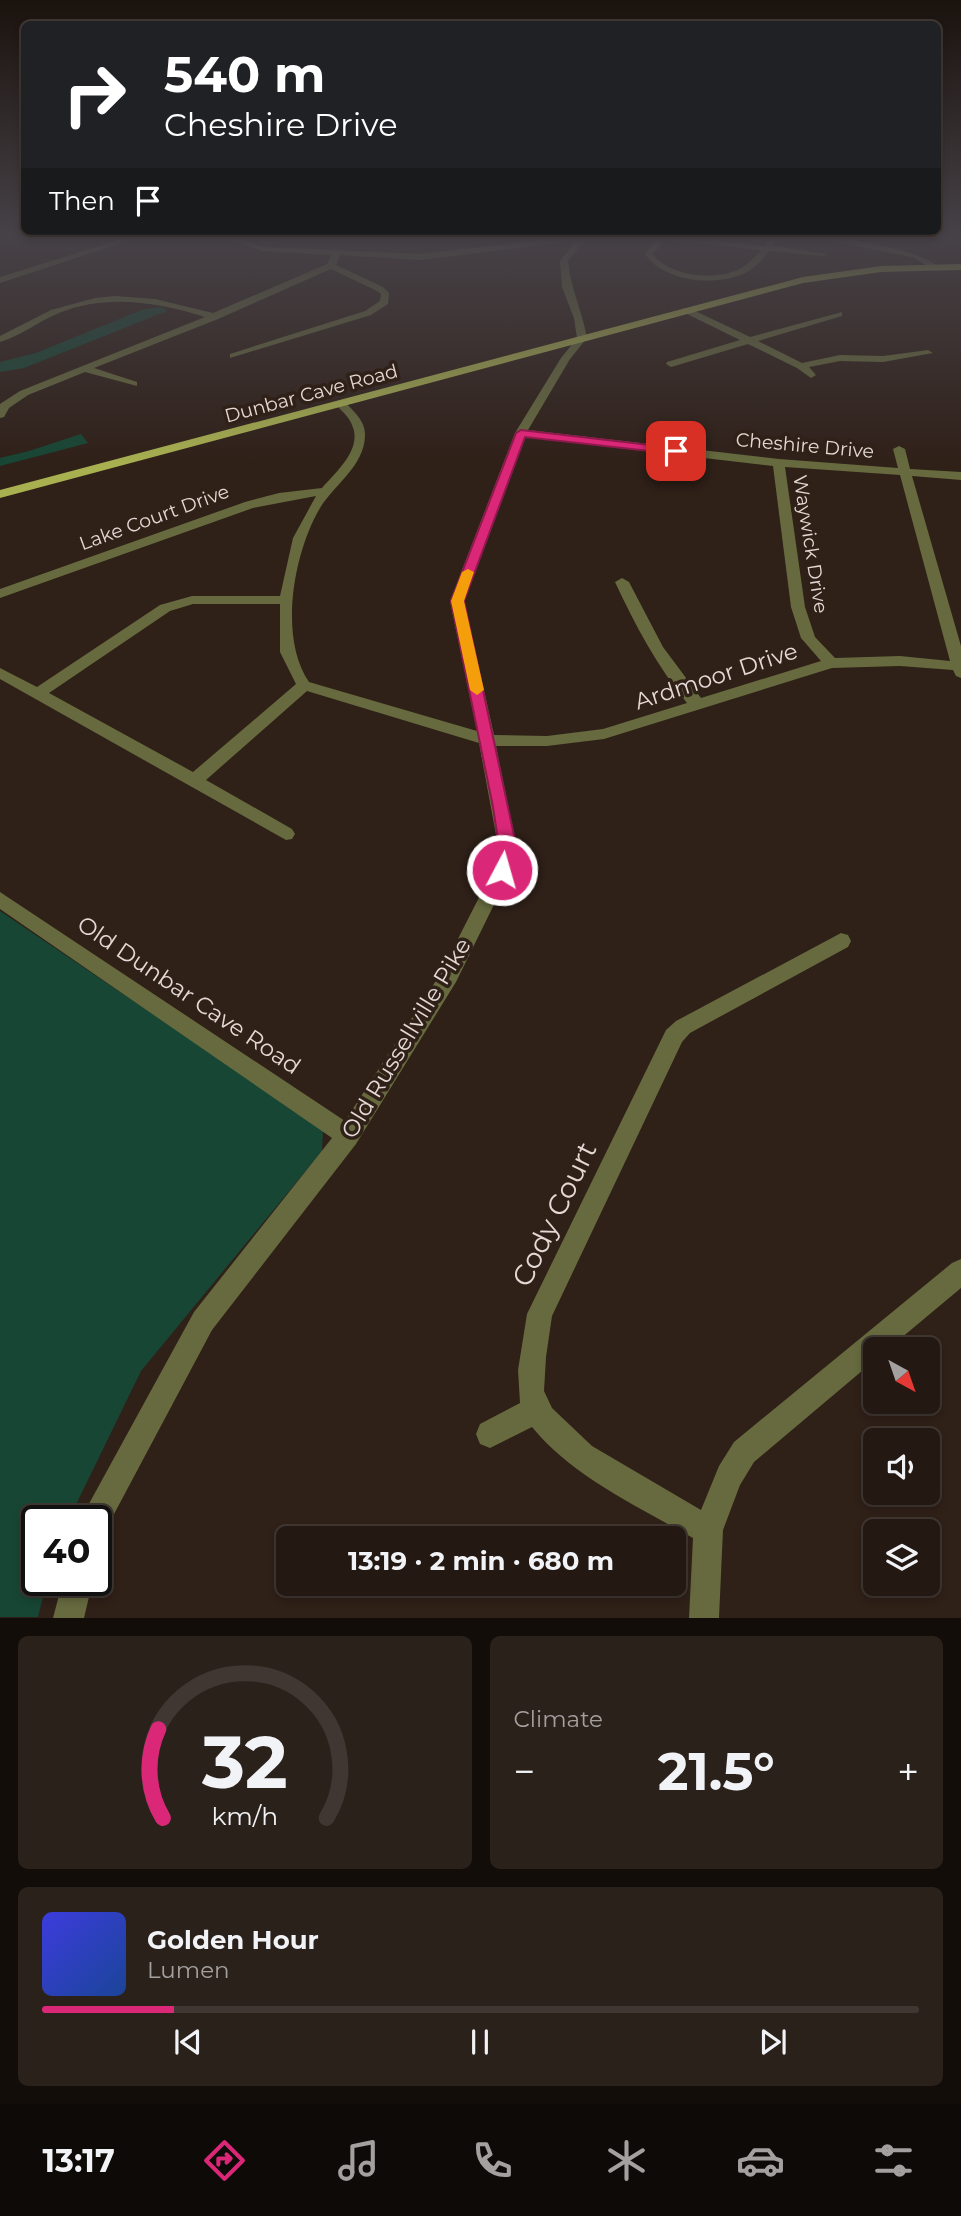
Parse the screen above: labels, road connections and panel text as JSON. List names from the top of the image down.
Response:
{
  "streets": {
    "main road": ["Dunbar Cave Road"],
    "street": [
      "Cheshire Drive",
      "Lake Court Drive",
      "Waywick Drive",
      "Ardmoor Drive",
      "Old Dunbar Cave Road",
      "Old Russellville Pike",
      "Cody Court"
    ]
  },
  "crossings": [
    ["Dunbar Cave Road", "Old Russellville Pike"],
    ["Cheshire Drive", "Waywick Drive"],
    ["Cheshire Drive", "Old Russellville Pike"],
    ["Waywick Drive", "Ardmoor Drive"],
    ["Ardmoor Drive", "Old Russellville Pike"],
    ["Old Dunbar Cave Road", "Old Russellville Pike"]
  ],
  "north": "bottom right",
  "page": {
    "turn": ["540 m", "Cheshire Drive"],
    "then": "Then",
    "limit": "40",
    "trip": "13:19 · 2 min · 680 m",
    "tile": "Climate",
    "heat": ["−", "21.5°", "+"],
    "song": ["Golden Hour", "Lumen"],
    "tabs": "13:17",
    "gauge": ["32", "km/h"]
  }
}
